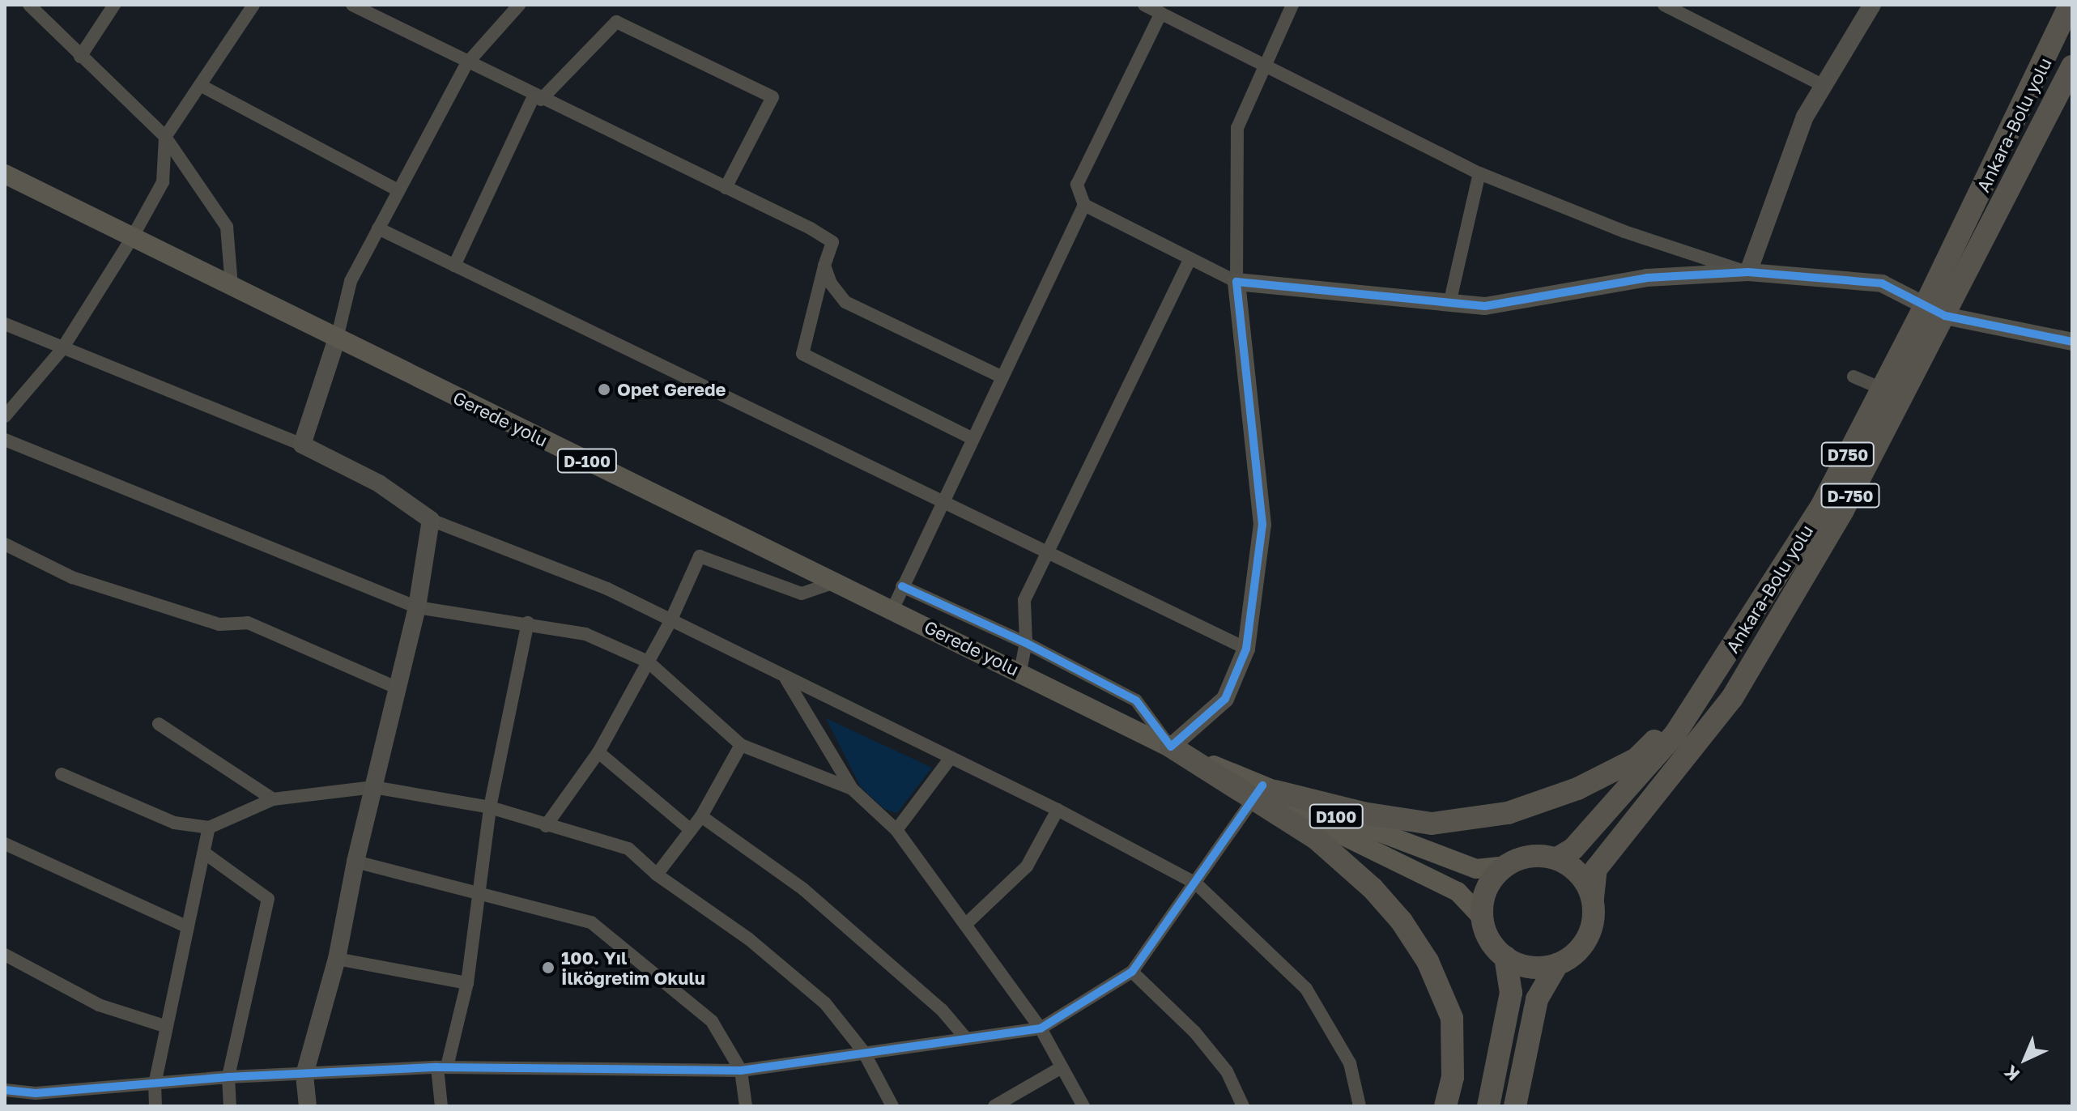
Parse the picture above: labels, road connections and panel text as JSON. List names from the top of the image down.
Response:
{
  "streets": {
    "highway": [
      "Ankara-Bolu yolu",
      "D750",
      "D-750",
      "D100"
    ],
    "main road": ["Gerede yolu", "D-100"]
  },
  "crossings": [
    ["Ankara-Bolu yolu", "D100"]
  ],
  "places": ["Opet Gerede", "100. Yıl İlköğretim Okulu"],
  "north": "bottom left"
}
